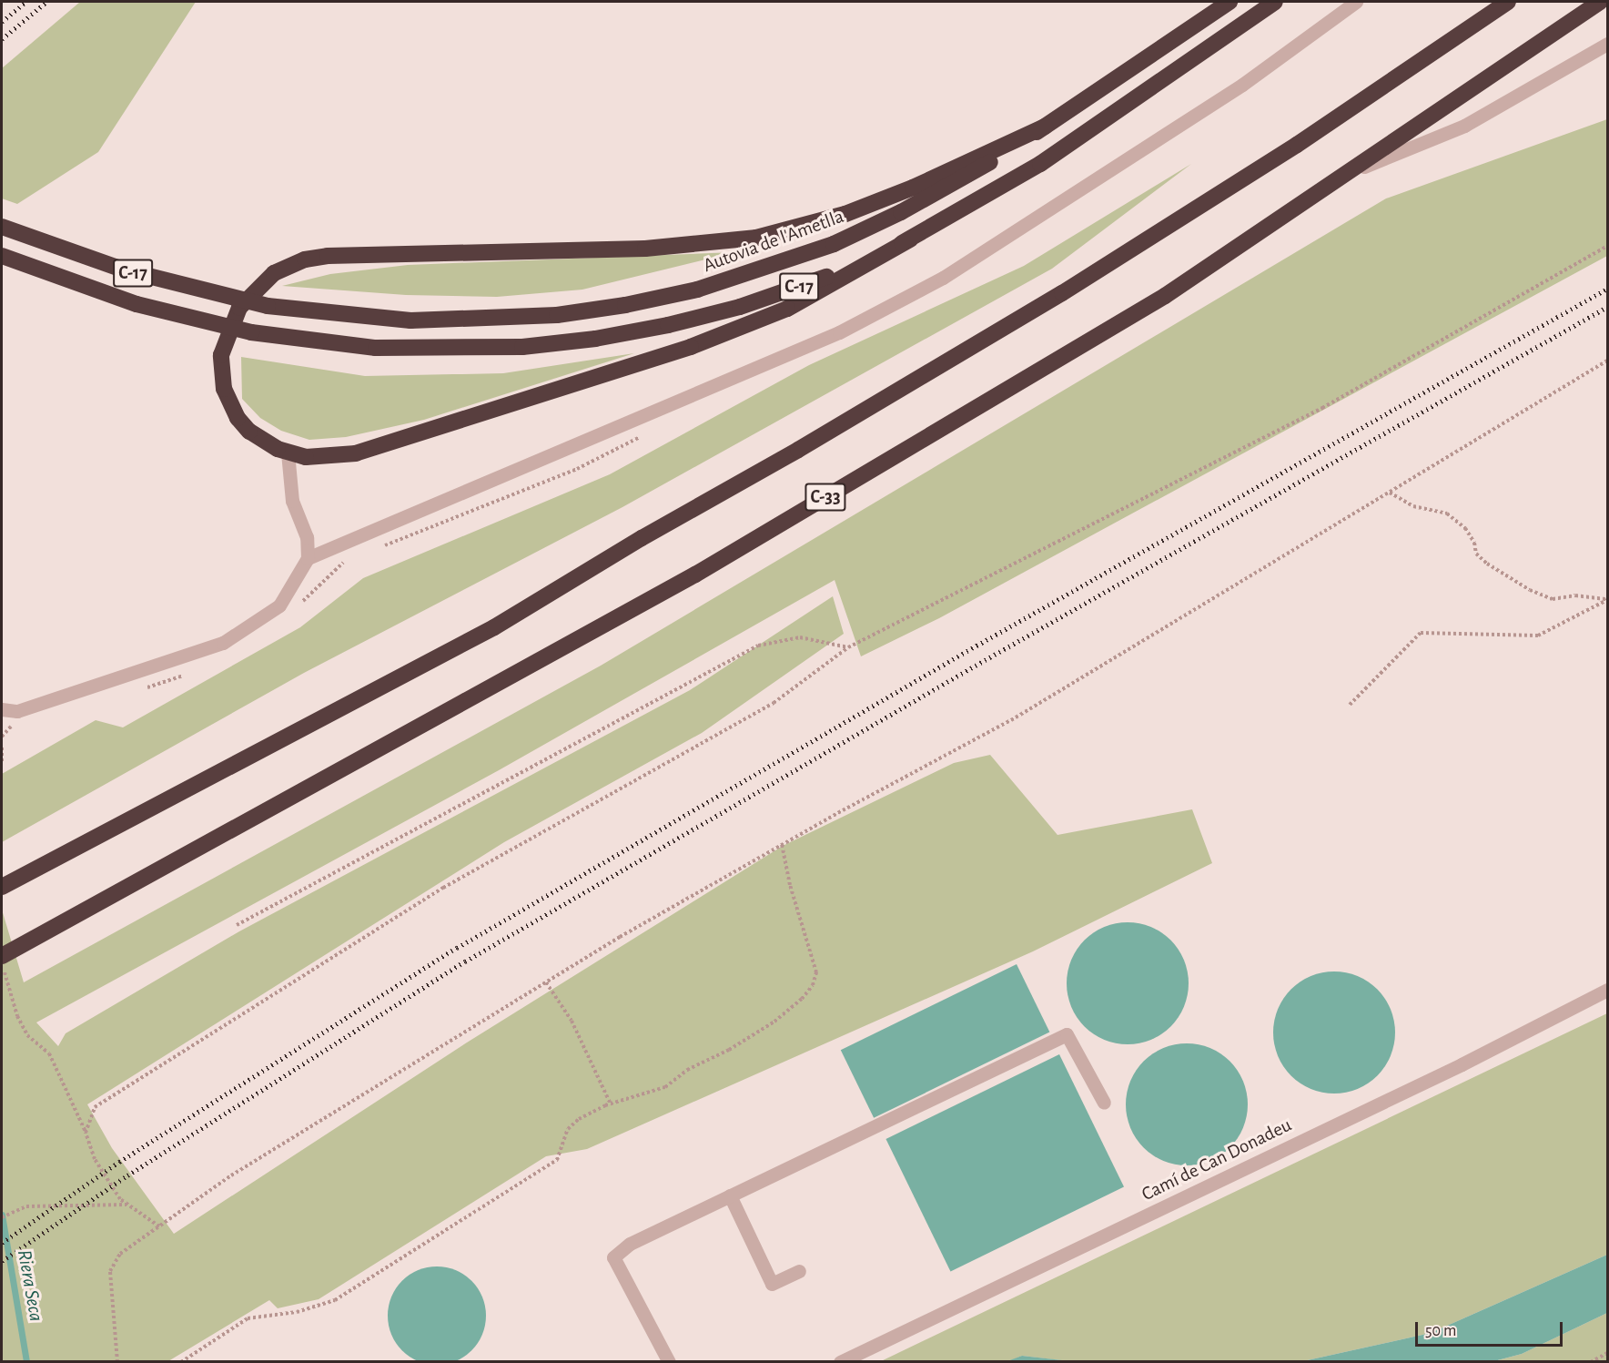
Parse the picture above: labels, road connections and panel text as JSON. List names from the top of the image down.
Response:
{
  "streets": {
    "highway": ["Autovia de l'Ametlla", "C-17", "C-33"],
    "street": ["Camí de Can Donadeu"]
  },
  "water": ["Riera Seca"],
  "scale_bar": "50 m"
}
